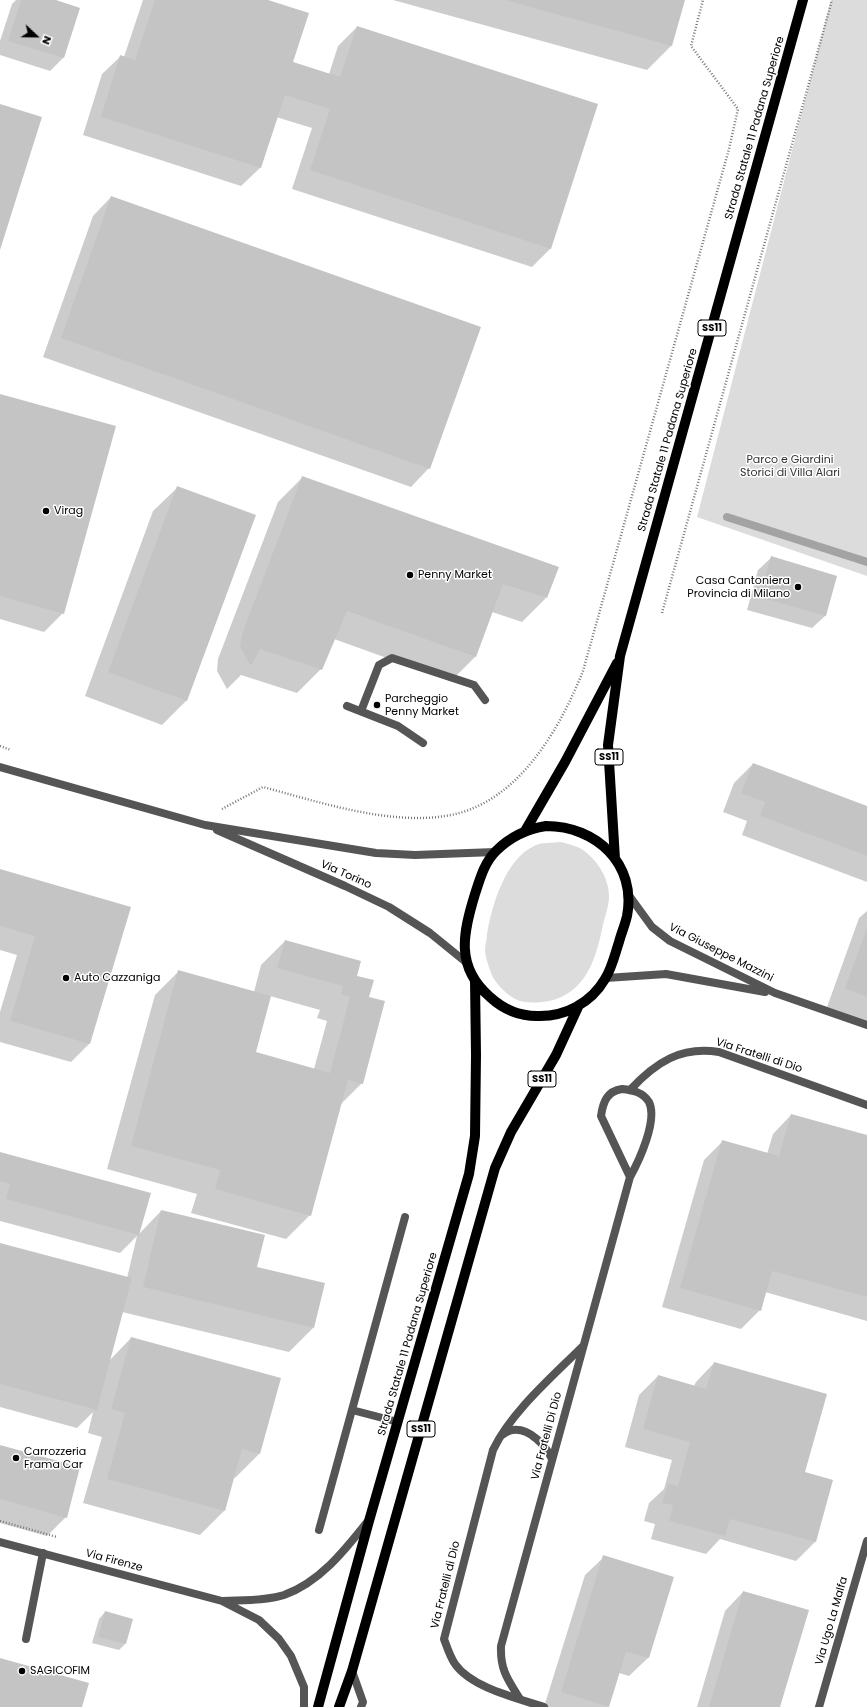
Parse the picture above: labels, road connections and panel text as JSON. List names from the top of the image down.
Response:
{
  "streets": {
    "main road": ["Strada Statale 11 Padana Superiore", "SS11"],
    "street": [
      "Via Torino",
      "Via Giuseppe Mazzini",
      "Via Fratelli di Dio",
      "Via Fratelli Di Dio",
      "Via Firenze",
      "Via Ugo La Malfa"
    ]
  },
  "crossings": [
    ["Strada Statale 11 Padana Superiore", "Via Torino"],
    ["Strada Statale 11 Padana Superiore", "Via Giuseppe Mazzini"],
    ["Strada Statale 11 Padana Superiore", "Via Firenze"],
    ["Via Fratelli di Dio", "Via Fratelli Di Dio"]
  ],
  "parks": ["Parco e Giardini Storici di Villa Alari"],
  "places": [
    "Virag",
    "Penny Market",
    "Casa Cantoniera Provincia di Milano",
    "Parcheggio Penny Market",
    "Auto Cazzaniga",
    "Carrozzeria Frama Car",
    "SAGICOFIM"
  ],
  "north": "right"
}
